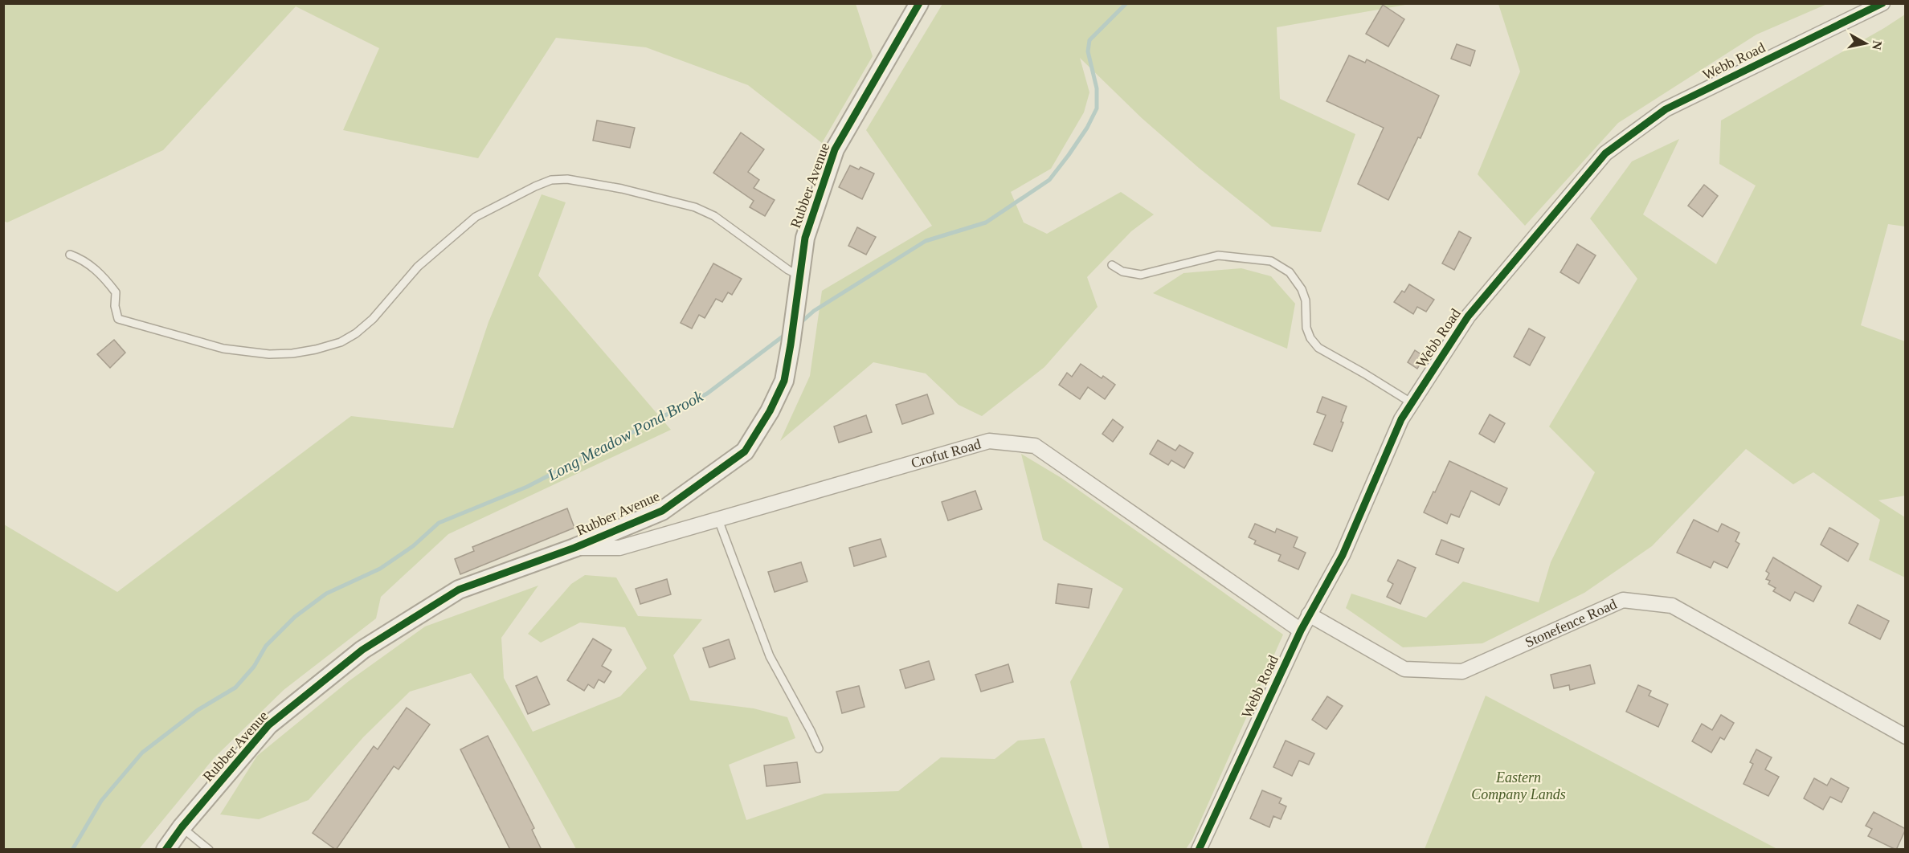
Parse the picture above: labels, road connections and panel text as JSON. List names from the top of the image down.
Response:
{
  "streets": {
    "street": [
      "Webb Road",
      "Rubber Avenue",
      "Crofut Road",
      "Stonefence Road"
    ]
  },
  "crossings": [
    ["Webb Road", "Crofut Road"],
    ["Webb Road", "Stonefence Road"],
    ["Rubber Avenue", "Crofut Road"]
  ],
  "water": ["Long Meadow Pond Brook"],
  "parks": ["Eastern Company Lands"],
  "north": "right"
}
